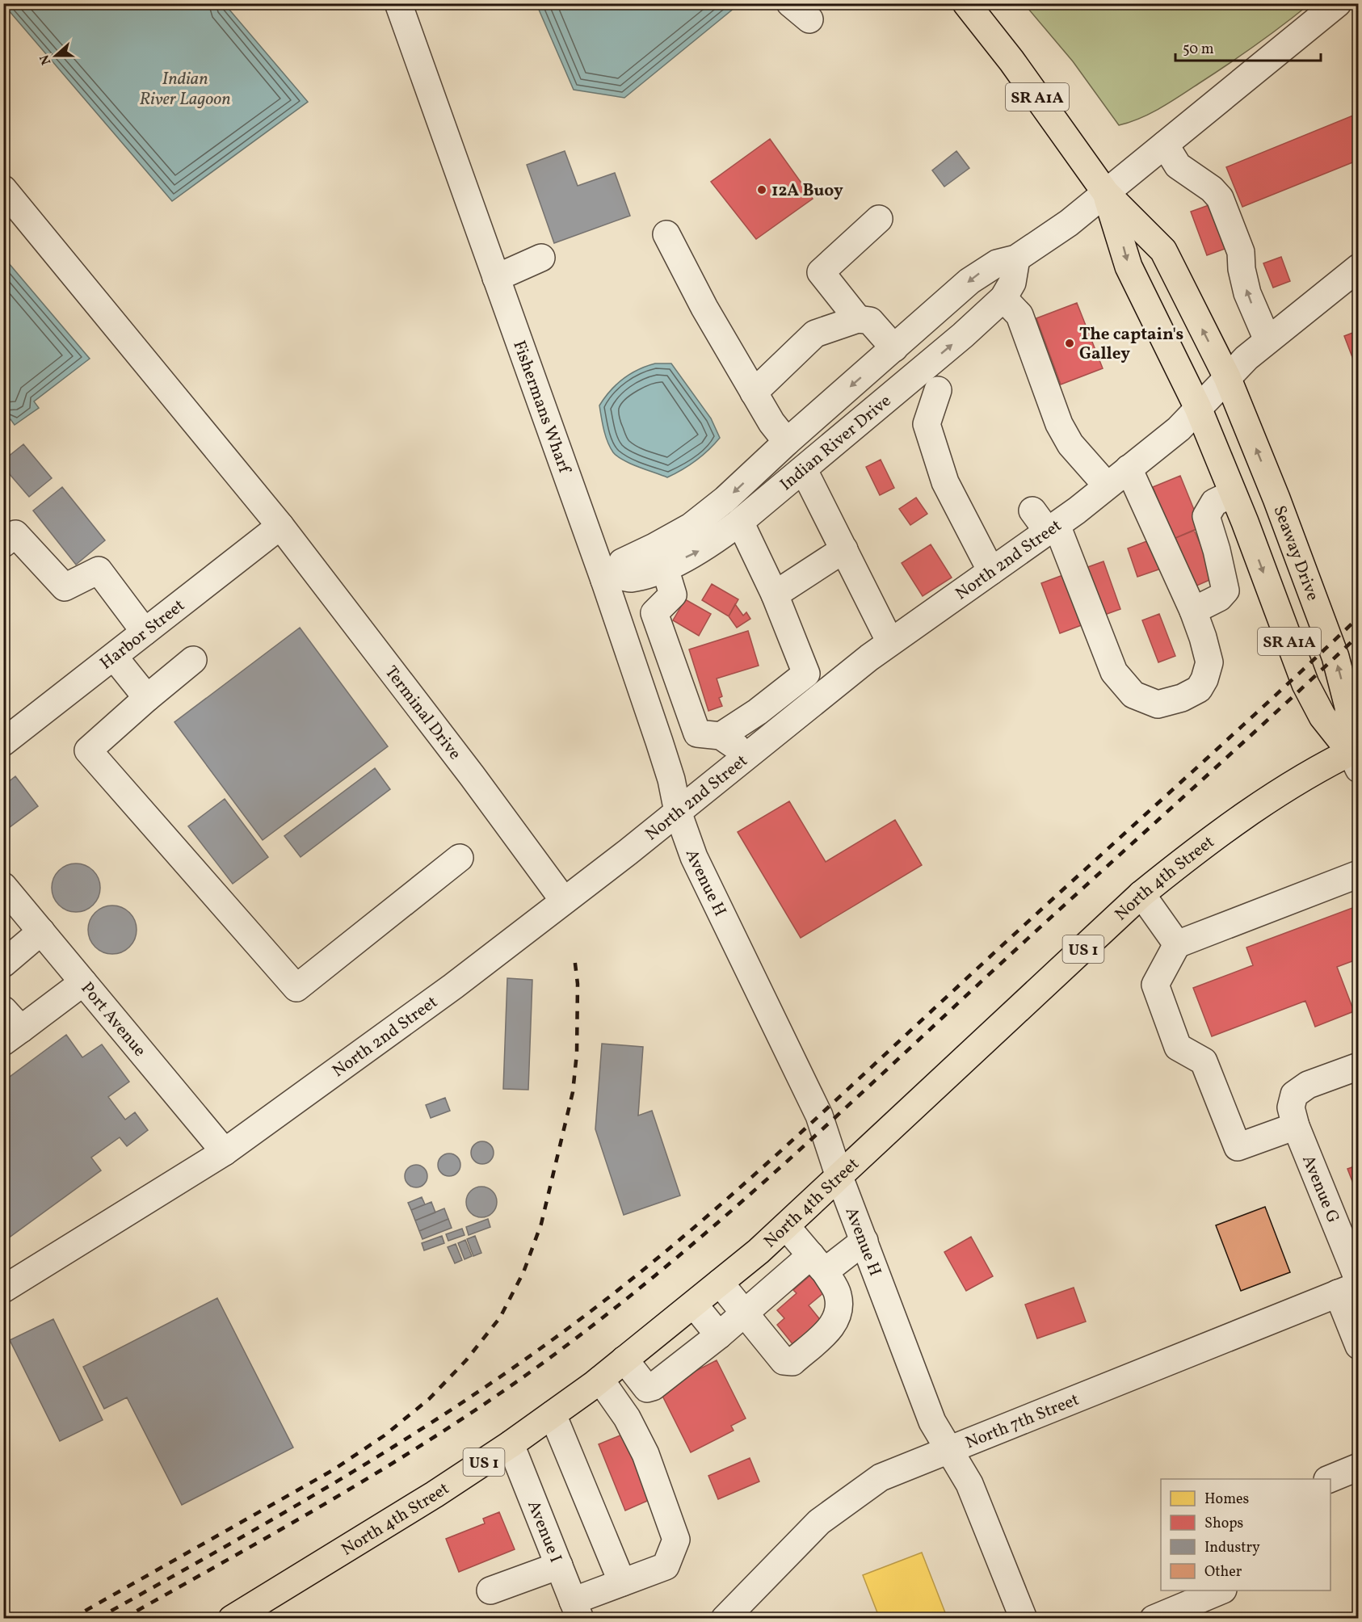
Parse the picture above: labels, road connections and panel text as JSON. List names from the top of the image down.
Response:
{
  "streets": {
    "main road": [
      "SR A1A",
      "Seaway Drive",
      "North 4th Street",
      "US 1"
    ],
    "street": [
      "Fishermans Wharf",
      "Indian River Drive",
      "North 2nd Street",
      "Harbor Street",
      "Terminal Drive",
      "Avenue H",
      "Port Avenue",
      "Avenue G",
      "North 7th Street",
      "Avenue I"
    ]
  },
  "crossings": [
    ["Fishermans Wharf", "Indian River Drive"],
    ["Fishermans Wharf", "North 2nd Street"],
    ["Fishermans Wharf", "Avenue H"],
    ["Indian River Drive", "Seaway Drive"],
    ["Seaway Drive", "North 2nd Street"],
    ["Seaway Drive", "North 4th Street"],
    ["North 2nd Street", "Terminal Drive"],
    ["North 2nd Street", "Avenue H"],
    ["North 2nd Street", "Port Avenue"],
    ["Harbor Street", "Terminal Drive"],
    ["North 4th Street", "Avenue H"],
    ["North 4th Street", "Avenue I"],
    ["Avenue H", "North 7th Street"],
    ["Avenue G", "North 7th Street"]
  ],
  "water": ["Indian River Lagoon"],
  "places": ["12A Buoy", "The captain's Galley"],
  "legend": [
    "Homes",
    "Shops",
    "Industry",
    "Other"
  ],
  "scale_bar": "50 m",
  "north": "left"
}
